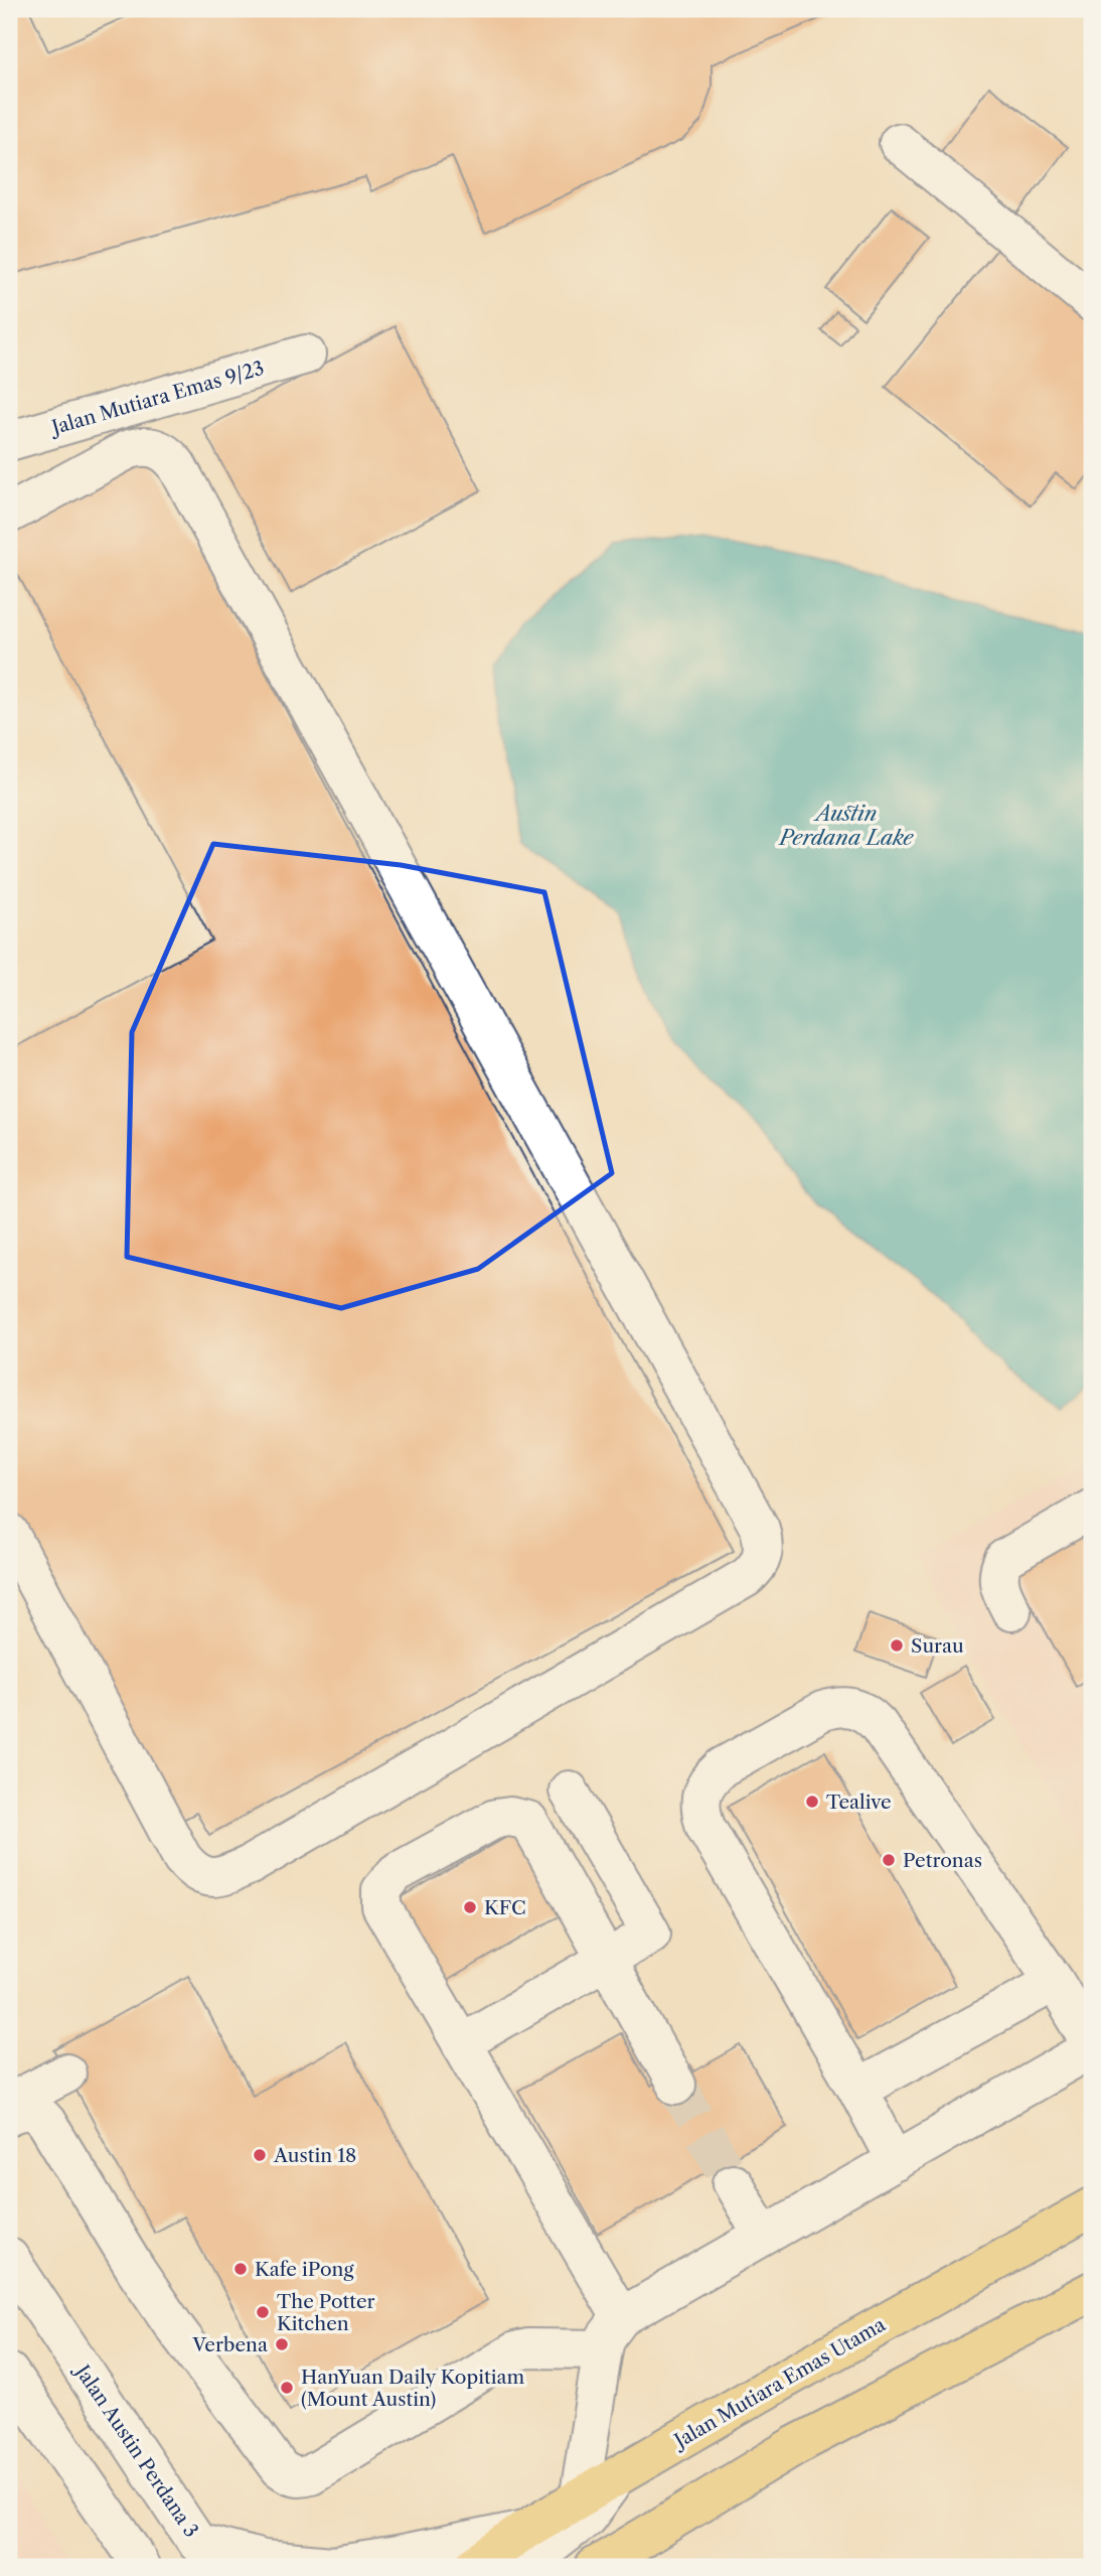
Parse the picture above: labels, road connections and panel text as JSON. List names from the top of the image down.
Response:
{
  "streets": {
    "main road": ["Jalan Mutiara Emas Utama"],
    "street": ["Jalan Mutiara Emas 9/23", "Jalan Austin Perdana 3"]
  },
  "crossings": [
    ["Jalan Mutiara Emas Utama", "Jalan Austin Perdana 3"]
  ],
  "water": ["Austin Perdana Lake"],
  "places": [
    "Surau",
    "Tealive",
    "Petronas",
    "KFC",
    "Austin 18",
    "Kafe iPong",
    "The Potter Kitchen",
    "Verbena",
    "HanYuan Daily Kopitiam (Mount Austin)"
  ]
}
